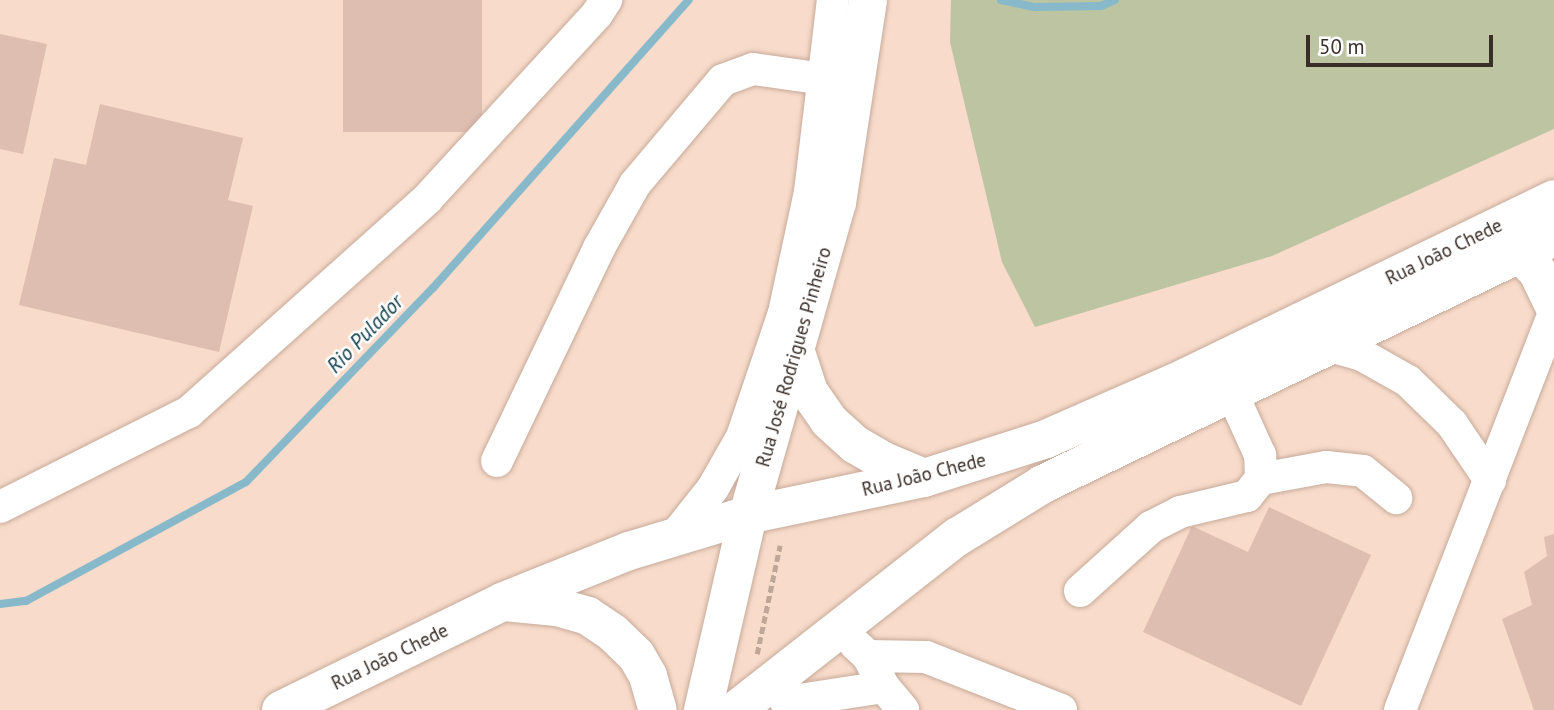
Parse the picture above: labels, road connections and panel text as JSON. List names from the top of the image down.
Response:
{
  "streets": {
    "main road": ["Rua João Chede", "Rua José Rodrigues Pinheiro"]
  },
  "crossings": [
    ["Rua João Chede", "Rua José Rodrigues Pinheiro"]
  ],
  "water": ["Rio Pulador"],
  "scale_bar": "50 m"
}
